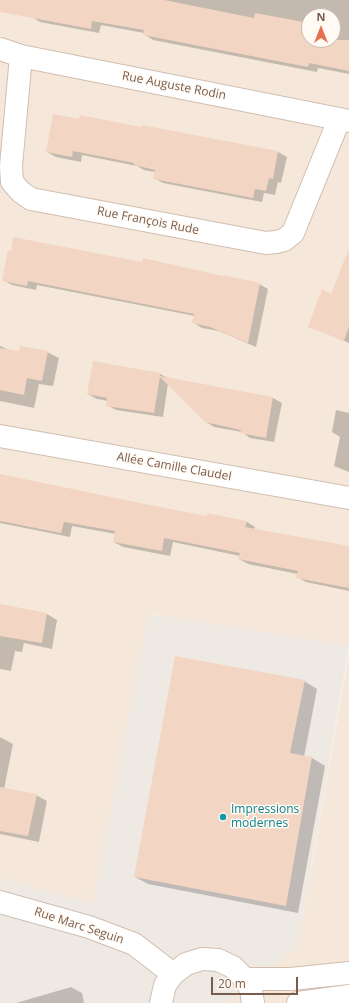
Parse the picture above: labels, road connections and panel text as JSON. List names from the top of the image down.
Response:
{
  "streets": {
    "street": [
      "Rue Auguste Rodin",
      "Rue François Rude",
      "Allée Camille Claudel",
      "Rue Marc Seguin"
    ]
  },
  "crossings": [
    ["Rue Auguste Rodin", "Rue François Rude"]
  ],
  "places": ["Impressions modernes"],
  "scale_bar": "20 m",
  "north": "top"
}
